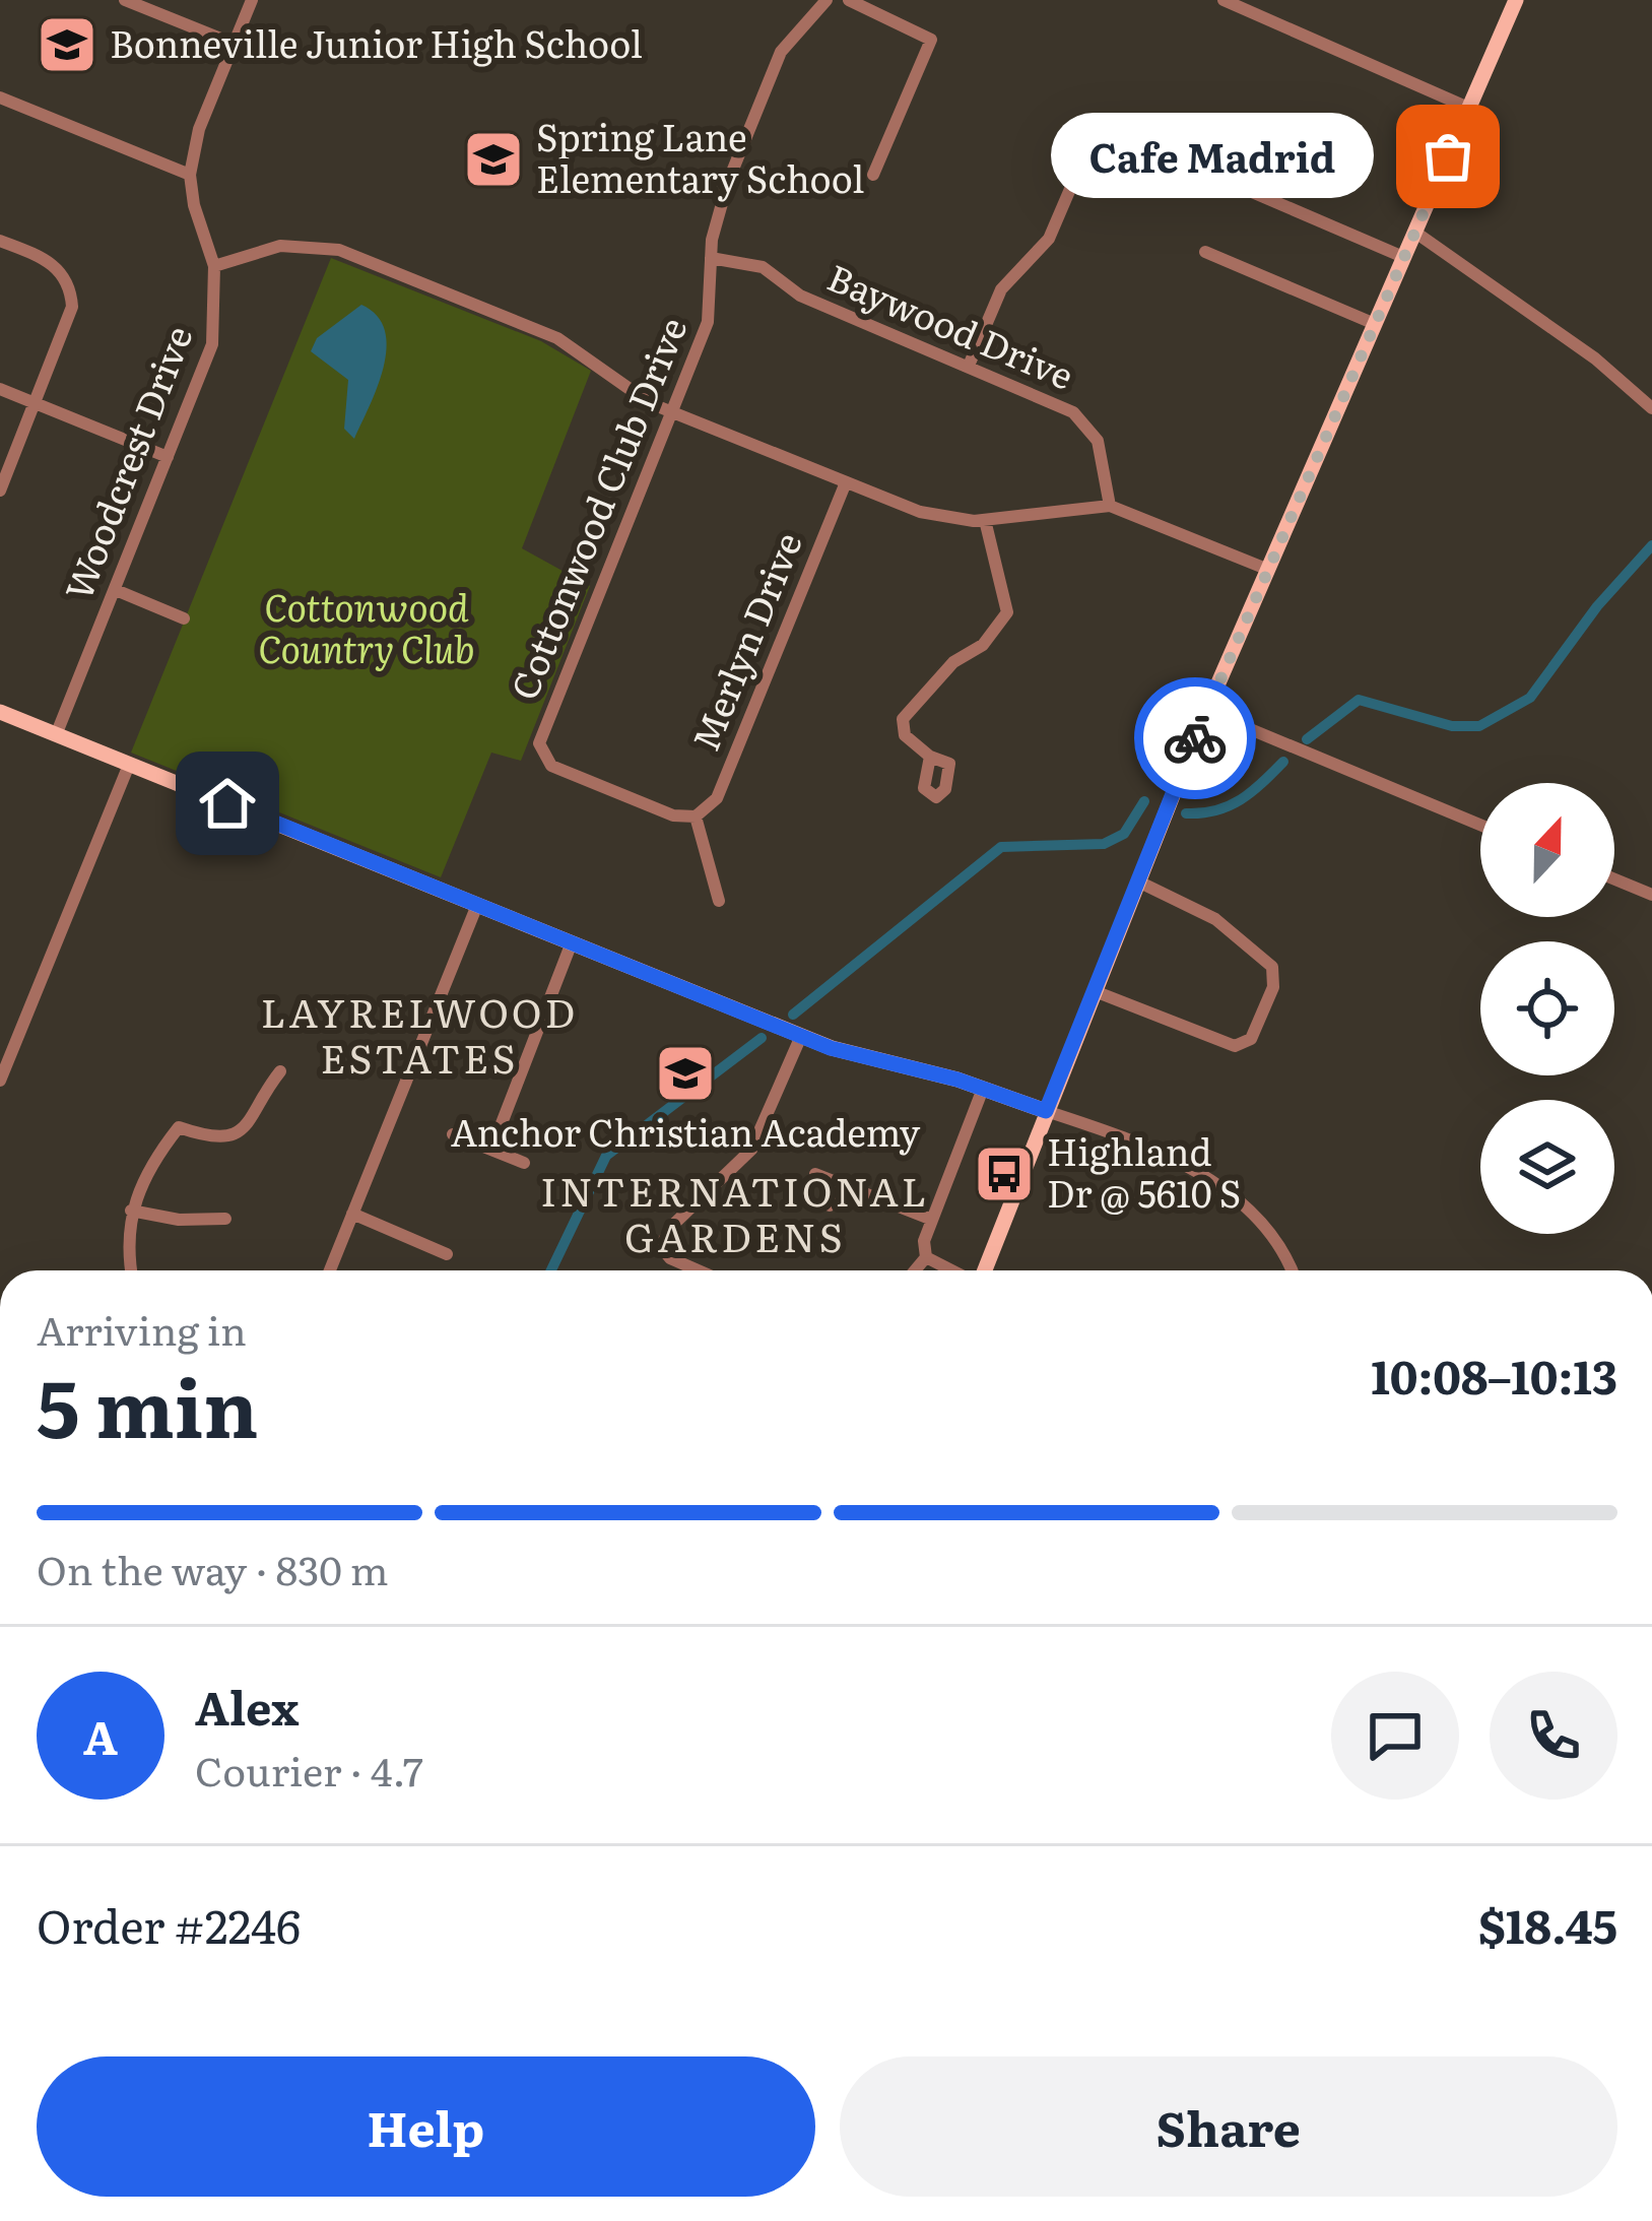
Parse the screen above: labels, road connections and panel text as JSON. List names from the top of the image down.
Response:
{
  "streets": {
    "street": [
      "Baywood Drive",
      "Woodcrest Drive",
      "Cottonwood Club Drive",
      "Merlyn Drive"
    ]
  },
  "crossings": [
    ["Baywood Drive", "Cottonwood Club Drive"],
    ["Cottonwood Club Drive", "Merlyn Drive"]
  ],
  "districts": ["LAYRELWOOD ESTATES", "INTERNATIONAL GARDENS"],
  "parks": ["Cottonwood Country Club"],
  "places": {
    "school or university": ["Bonneville Junior High School", "Spring Lane Elementary School", "Anchor Christian Academy"],
    "other": ["Cafe Madrid"],
    "bus stop": ["Highland Dr @ 5610 S"]
  },
  "north": "top",
  "page": {
    "bubble": "Cafe Madrid",
    "heading": ["5 min", "Arriving in", "10:08–10:13"],
    "panel": [
      "Alex",
      "Courier · 4.7",
      "Order #2246",
      "$18.45"
    ],
    "bar": "On the way · 830 m",
    "round": "A",
    "buttons": ["Help", "Share"]
  }
}
